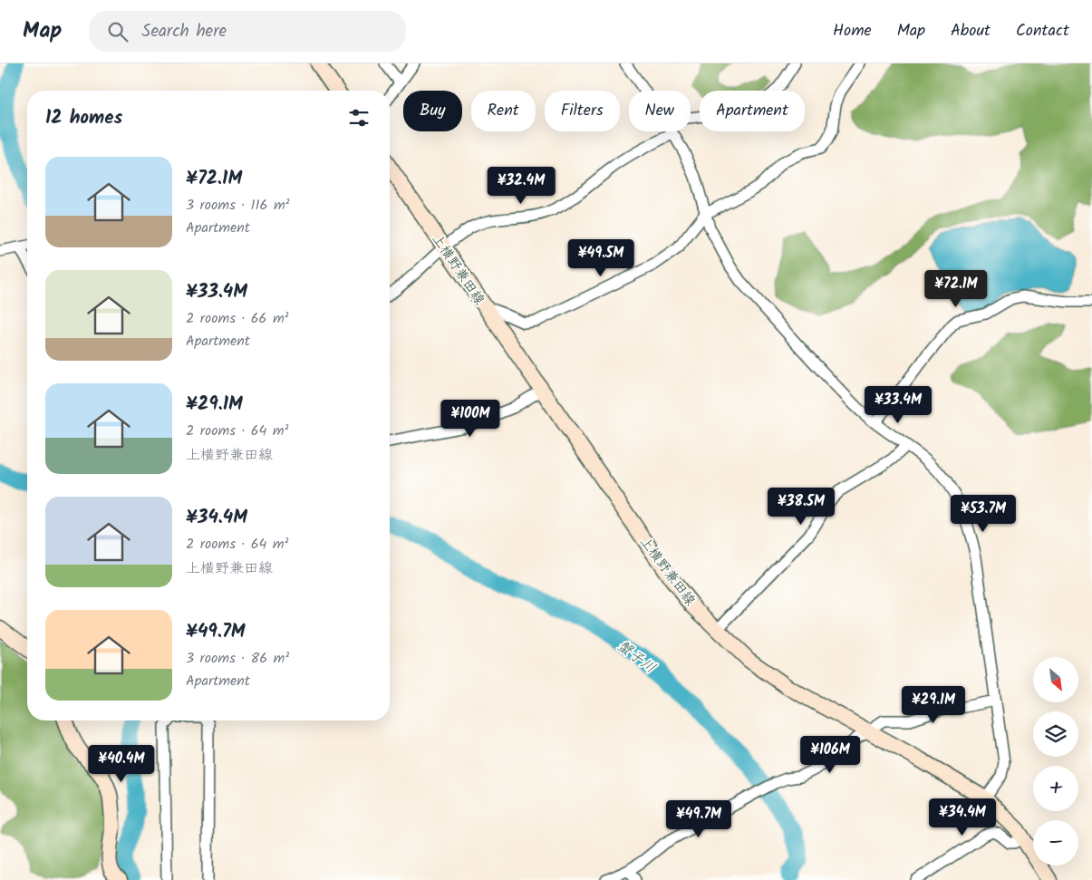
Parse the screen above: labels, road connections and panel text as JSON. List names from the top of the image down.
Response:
{
  "streets": {
    "main road": ["上横野兼田線"]
  },
  "water": ["蟹子川"],
  "north": "bottom right",
  "page": {
    "header": "Map",
    "search": "Search here",
    "nav": [
      "Home",
      "Map",
      "About",
      "Contact"
    ],
    "chip": [
      "Buy",
      "Rent",
      "Filters",
      "New",
      "Apartment"
    ],
    "heading": "12 homes",
    "list": [
      {
        "name": "¥72.1M",
        "note": "3 rooms · 116 m² · Apartment"
      },
      {
        "name": "¥33.4M",
        "note": "2 rooms · 66 m² · Apartment"
      },
      {
        "name": "¥29.1M",
        "note": "2 rooms · 64 m² · 上横野兼田線"
      },
      {
        "name": "¥34.4M",
        "note": "2 rooms · 64 m² · 上横野兼田線"
      },
      {
        "name": "¥49.7M",
        "note": "3 rooms · 86 m² · Apartment"
      }
    ],
    "price": [
      "¥32.4M",
      "¥49.5M",
      "¥72.1M",
      "¥33.4M",
      "¥100M",
      "¥38.5M",
      "¥53.7M",
      "¥29.1M",
      "¥106M",
      "¥40.4M",
      "¥34.4M",
      "¥49.7M"
    ],
    "map_buttons": ["+", "−"]
  }
}
